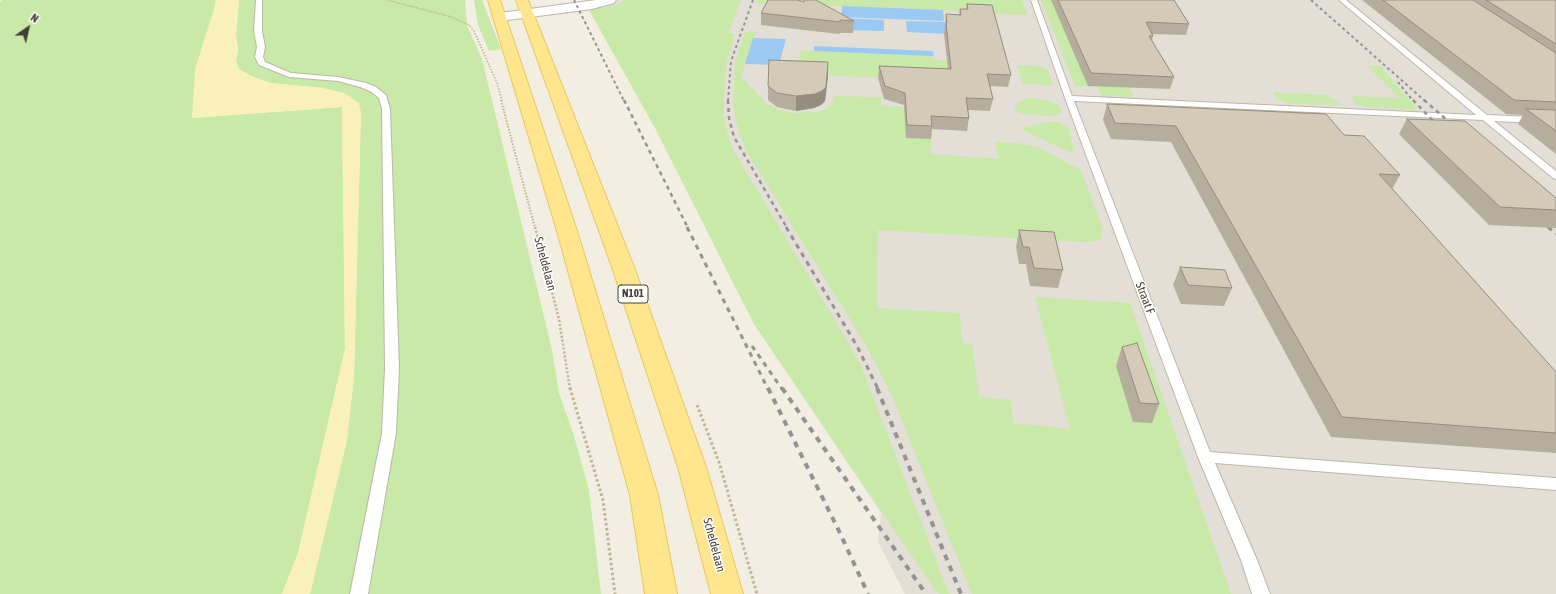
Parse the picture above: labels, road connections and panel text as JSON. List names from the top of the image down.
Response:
{
  "streets": {
    "main road": ["Scheldelaan", "N101"],
    "lane": ["Straat F"]
  },
  "north": "top right"
}
